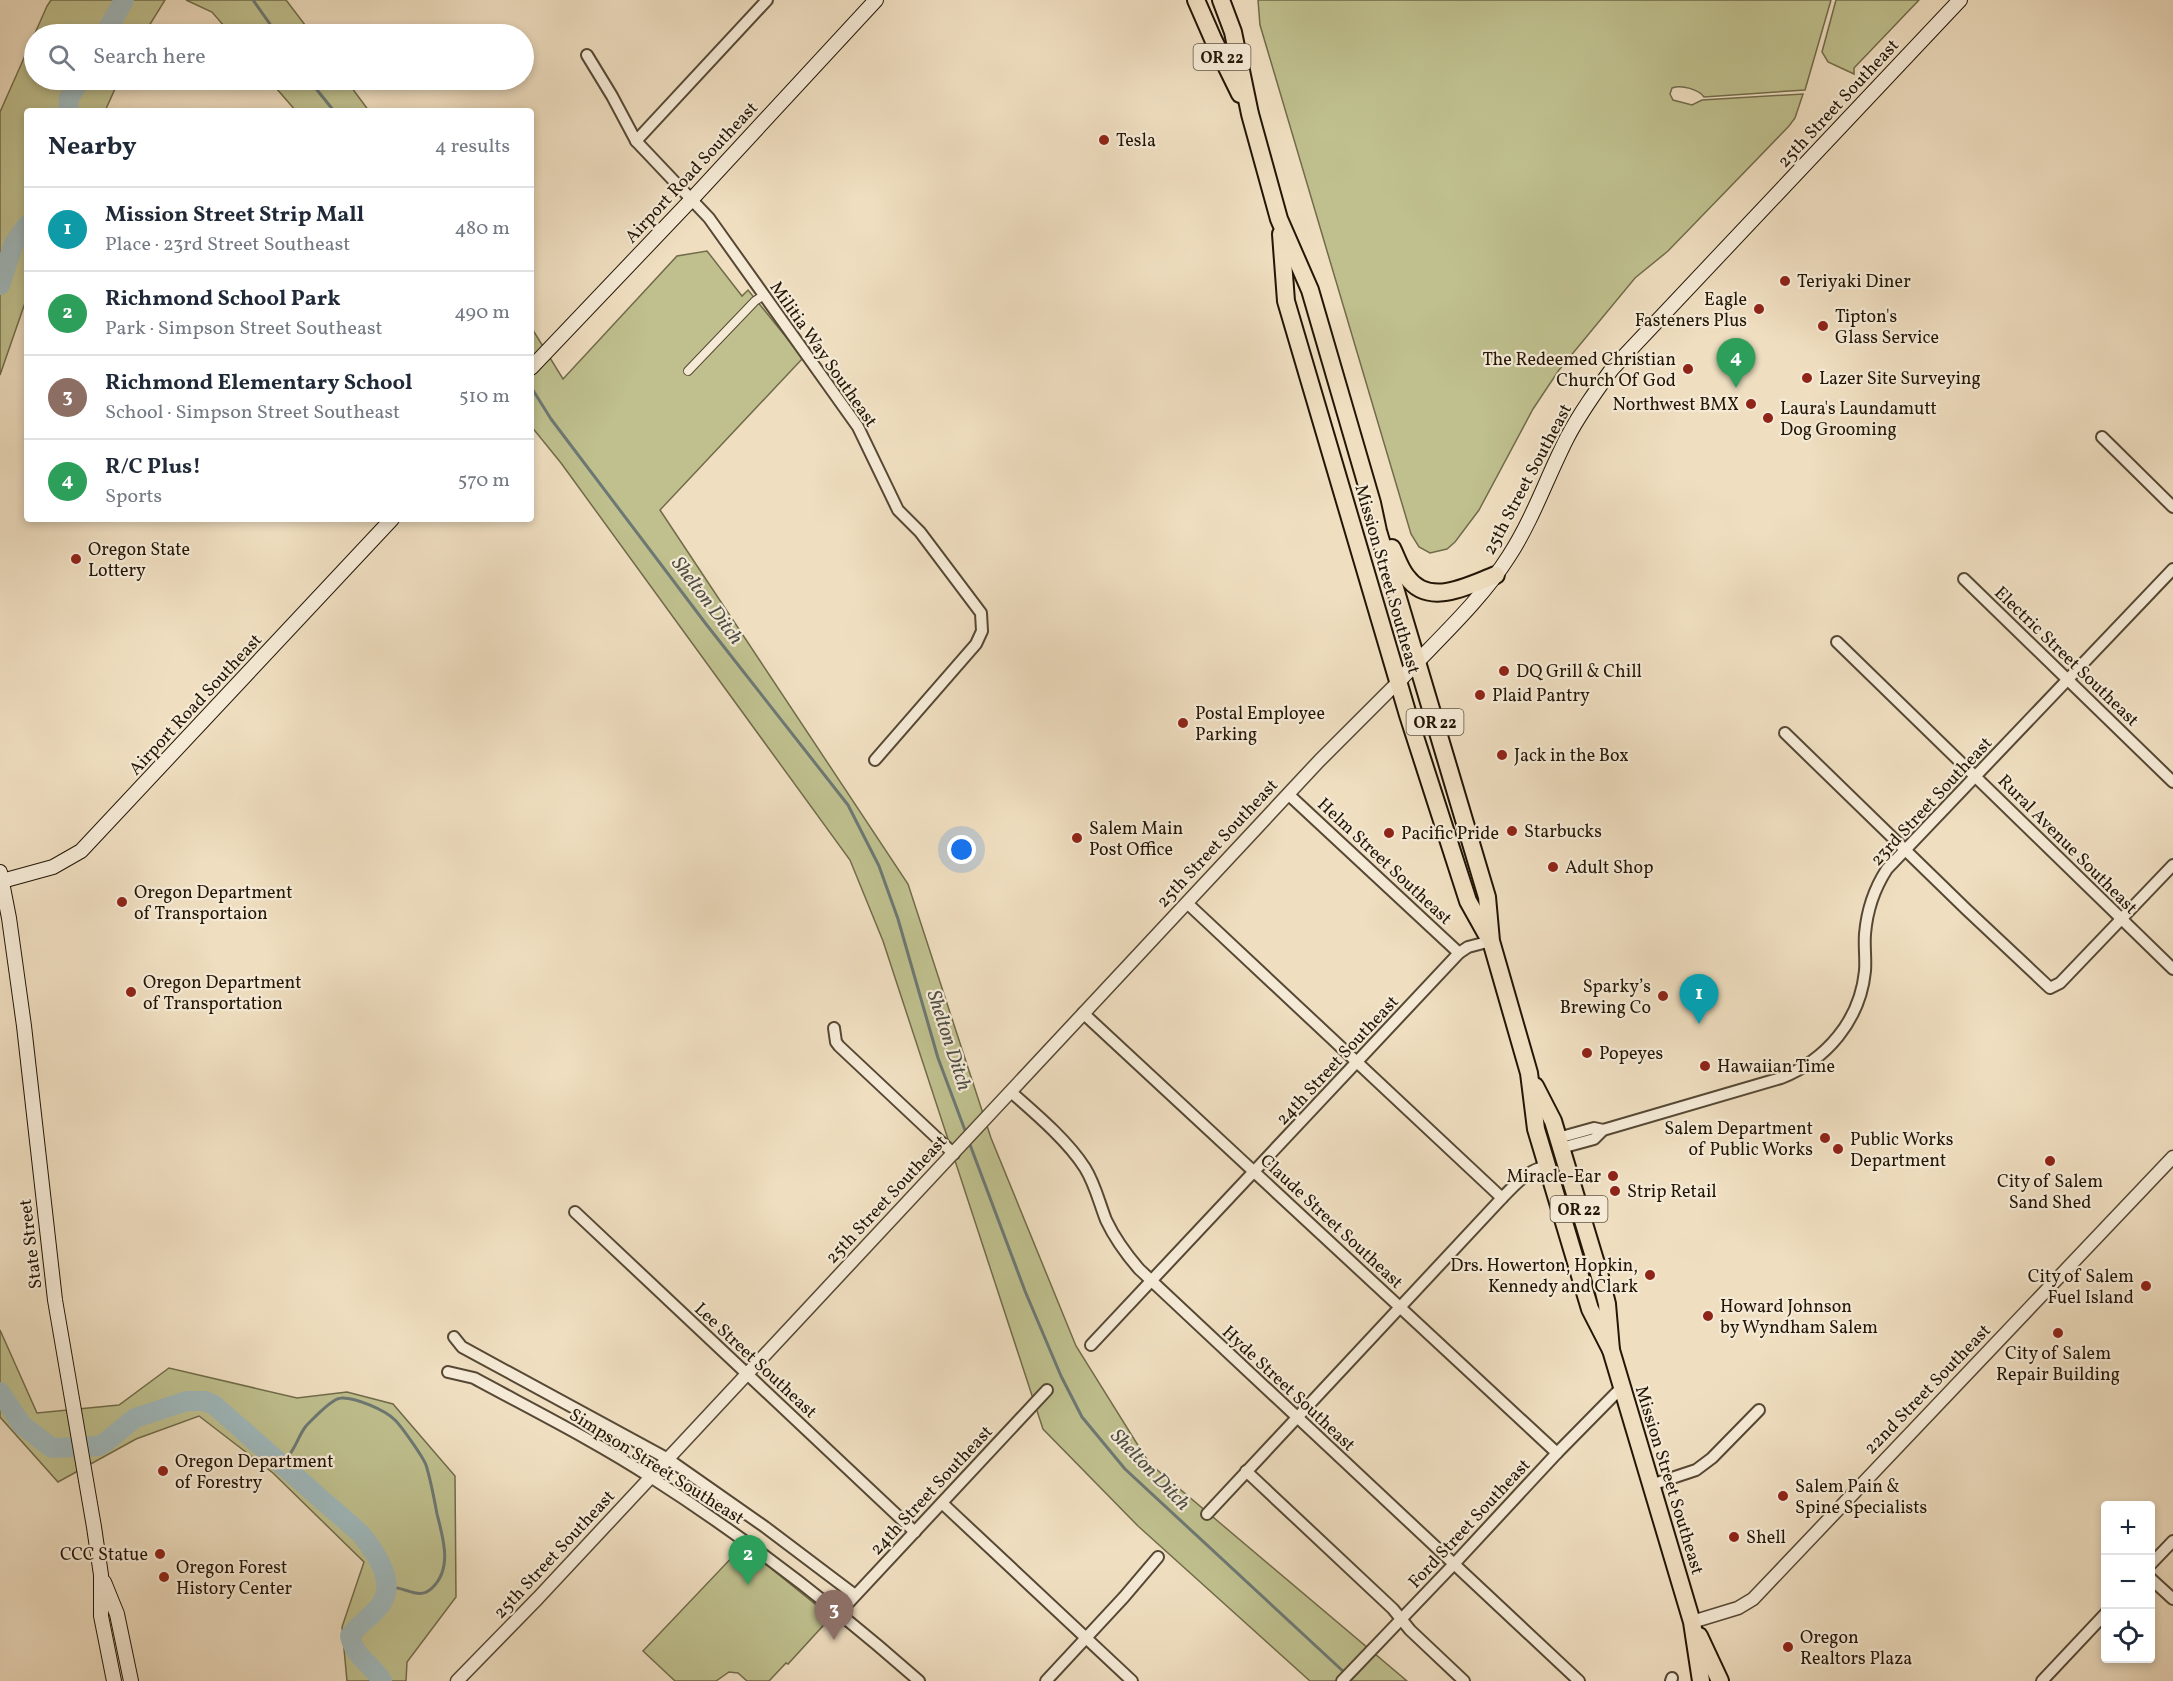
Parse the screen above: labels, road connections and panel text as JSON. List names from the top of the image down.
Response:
{
  "streets": {
    "highway": ["OR 22", "Mission Street Southeast"],
    "main road": ["25th Street Southeast", "Airport Road Southeast", "State Street"],
    "street": [
      "Militia Way Southeast",
      "Electric Street Southeast",
      "23rd Street Southeast",
      "Rural Avenue Southeast",
      "Helm Street Southeast",
      "24th Street Southeast",
      "Claude Street Southeast",
      "Lee Street Southeast",
      "Hyde Street Southeast",
      "22nd Street Southeast",
      "Simpson Street Southeast",
      "Ford Street Southeast"
    ]
  },
  "crossings": [
    ["25th Street Southeast", "Mission Street Southeast"],
    ["25th Street Southeast", "Helm Street Southeast"],
    ["25th Street Southeast", "Claude Street Southeast"],
    ["25th Street Southeast", "Lee Street Southeast"],
    ["25th Street Southeast", "Hyde Street Southeast"],
    ["25th Street Southeast", "Simpson Street Southeast"],
    ["Airport Road Southeast", "Militia Way Southeast"],
    ["Airport Road Southeast", "State Street"],
    ["Mission Street Southeast", "23rd Street Southeast"],
    ["Mission Street Southeast", "24th Street Southeast"],
    ["Mission Street Southeast", "22nd Street Southeast"],
    ["Mission Street Southeast", "Ford Street Southeast"],
    ["Electric Street Southeast", "23rd Street Southeast"],
    ["23rd Street Southeast", "Rural Avenue Southeast"],
    ["Helm Street Southeast", "24th Street Southeast"],
    ["24th Street Southeast", "Claude Street Southeast"],
    ["24th Street Southeast", "Lee Street Southeast"],
    ["24th Street Southeast", "Hyde Street Southeast"],
    ["24th Street Southeast", "Simpson Street Southeast"],
    ["Claude Street Southeast", "Ford Street Southeast"],
    ["Hyde Street Southeast", "Ford Street Southeast"]
  ],
  "water": ["Shelton Ditch"],
  "places": [
    "Tesla",
    "Teriyaki Diner",
    "Eagle Fasteners Plus",
    "Tipton's Glass Service",
    "The Redeemed Christian Church Of God",
    "Lazer Site Surveying",
    "Northwest BMX",
    "Laura's Laundamutt Dog Grooming",
    "Oregon State Lottery",
    "DQ Grill & Chill",
    "Plaid Pantry",
    "Postal Employee Parking",
    "Jack in the Box",
    "Starbucks",
    "Pacific Pride",
    "Salem Main Post Office",
    "Adult Shop",
    "Oregon Department of Transportaion",
    "Oregon Department of Transportation",
    "Sparky’s Brewing Co",
    "Popeyes",
    "Hawaiian Time",
    "Salem Department of Public Works",
    "Public Works Department",
    "City of Salem Sand Shed",
    "Miracle-Ear",
    "Strip Retail",
    "Drs. Howerton, Hopkin, Kennedy and Clark",
    "City of Salem Fuel Island",
    "Howard Johnson by Wyndham Salem",
    "City of Salem Repair Building",
    "Oregon Department of Forestry",
    "Salem Pain & Spine Specialists",
    "Shell",
    "CCC Statue",
    "Oregon Forest History Center",
    "Oregon Realtors Plaza"
  ],
  "page": {
    "search": "Search here",
    "heading": ["Nearby", "4 results"],
    "list": [
      {
        "mark": "1",
        "name": "Mission Street Strip Mall",
        "note": "Place · 23rd Street Southeast",
        "value": "480 m"
      },
      {
        "mark": "2",
        "name": "Richmond School Park",
        "note": "Park · Simpson Street Southeast",
        "value": "490 m"
      },
      {
        "mark": "3",
        "name": "Richmond Elementary School",
        "note": "School · Simpson Street Southeast",
        "value": "510 m"
      },
      {
        "mark": "4",
        "name": "R/C Plus!",
        "note": "Sports",
        "value": "570 m"
      }
    ],
    "pins": [
      "4",
      "1",
      "2",
      "3"
    ],
    "map_buttons": ["+", "−"]
  }
}
